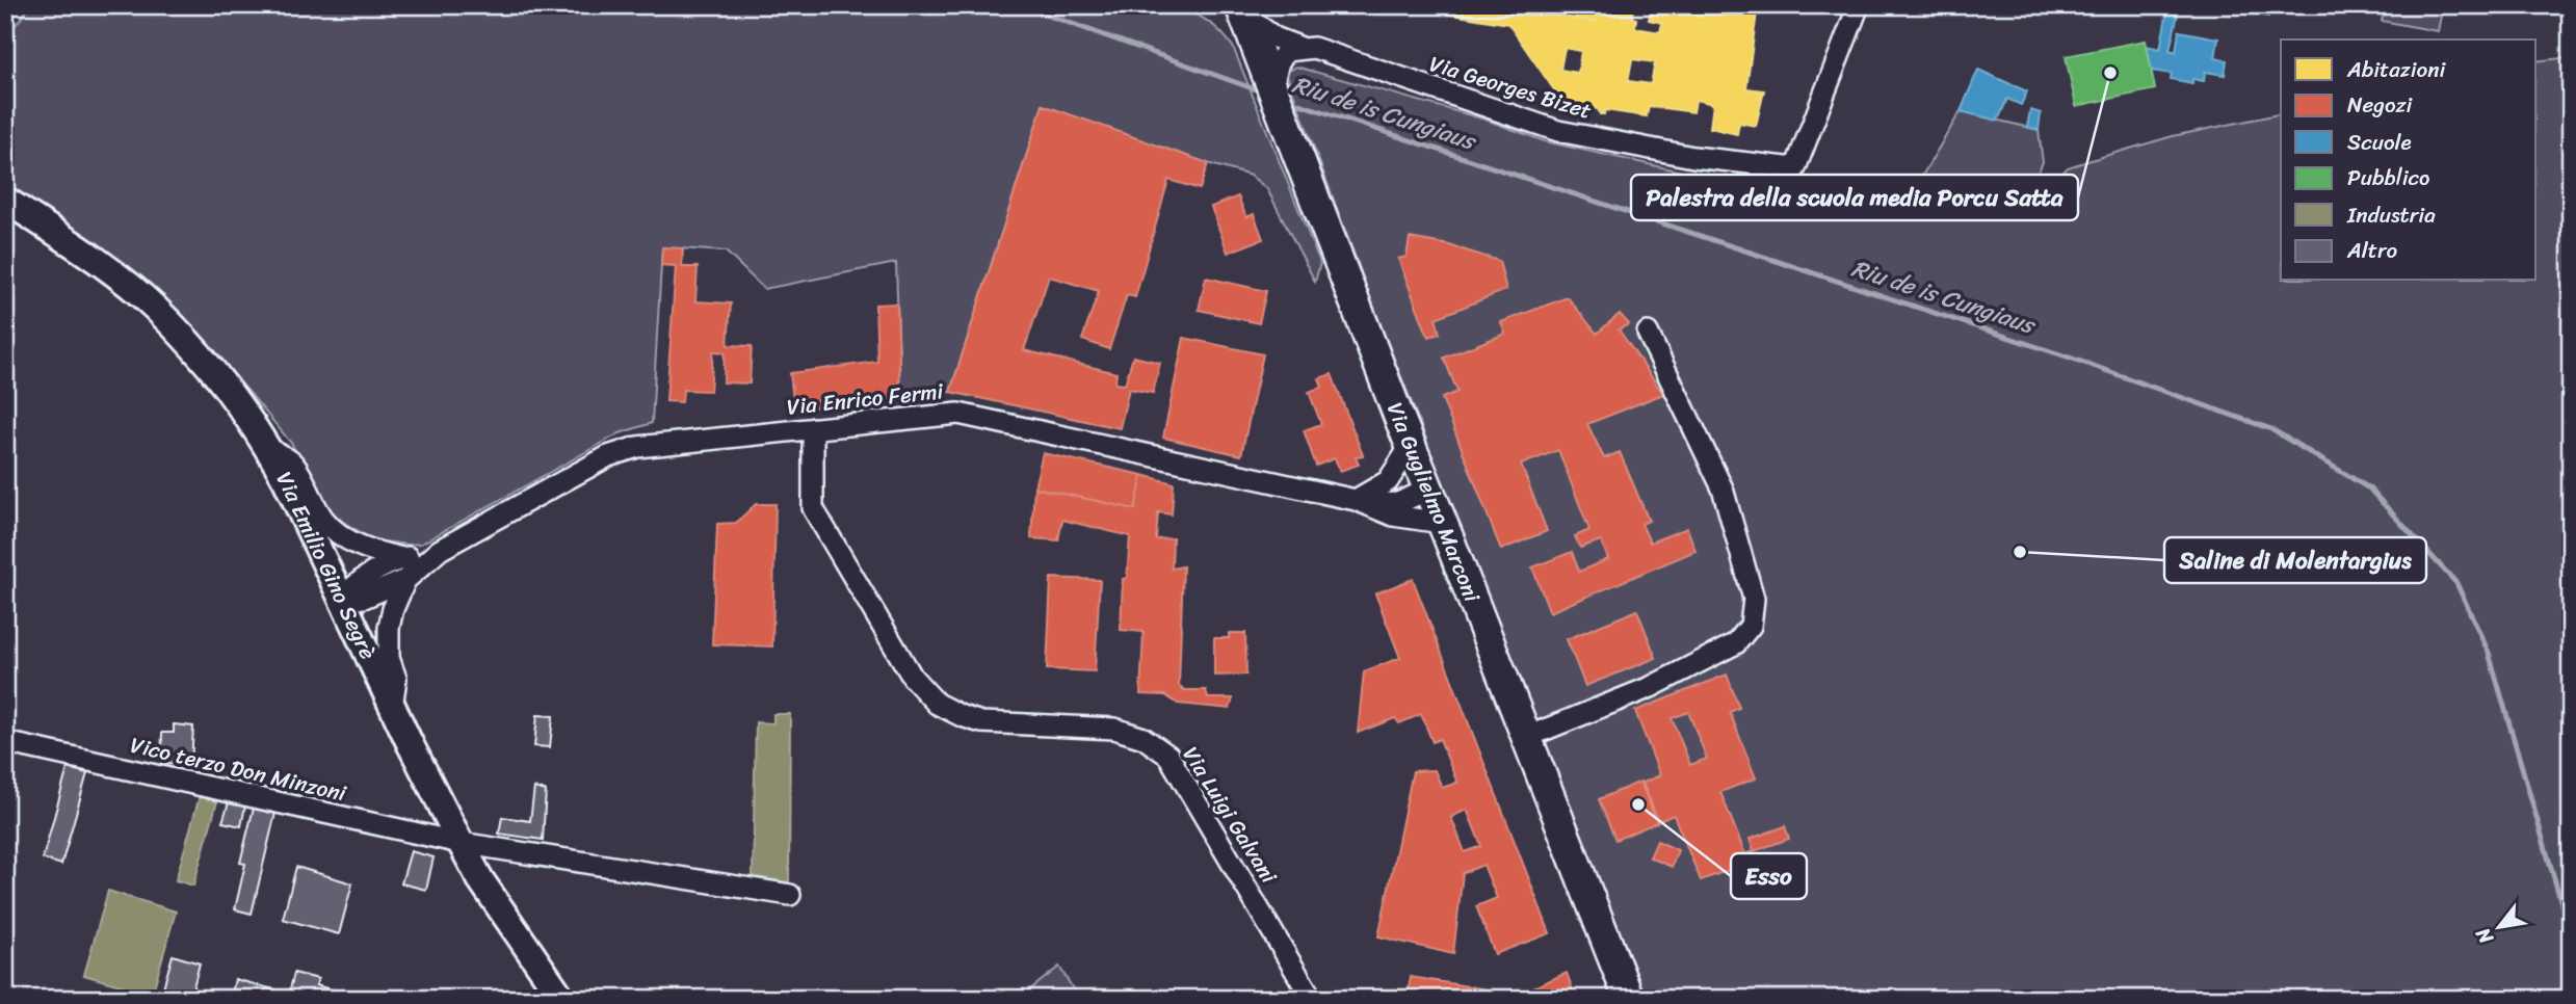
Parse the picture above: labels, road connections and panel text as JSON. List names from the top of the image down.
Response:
{
  "streets": {
    "main road": ["Via Guglielmo Marconi"],
    "street": [
      "Via Georges Bizet",
      "Via Enrico Fermi",
      "Via Emilio Gino Segrè",
      "Vico terzo Don Minzoni",
      "Via Luigi Galvani"
    ]
  },
  "crossings": [
    ["Via Georges Bizet", "Via Guglielmo Marconi"],
    ["Via Enrico Fermi", "Via Guglielmo Marconi"],
    ["Via Enrico Fermi", "Via Luigi Galvani"],
    ["Via Emilio Gino Segrè", "Vico terzo Don Minzoni"]
  ],
  "water": ["Riu de is Cungiaus"],
  "places": ["Palestra della scuola media Porcu Satta", "Saline di Molentargius", "Esso"],
  "legend": [
    "Abitazioni",
    "Negozi",
    "Scuole",
    "Pubblico",
    "Industria",
    "Altro"
  ],
  "north": "bottom left"
}
